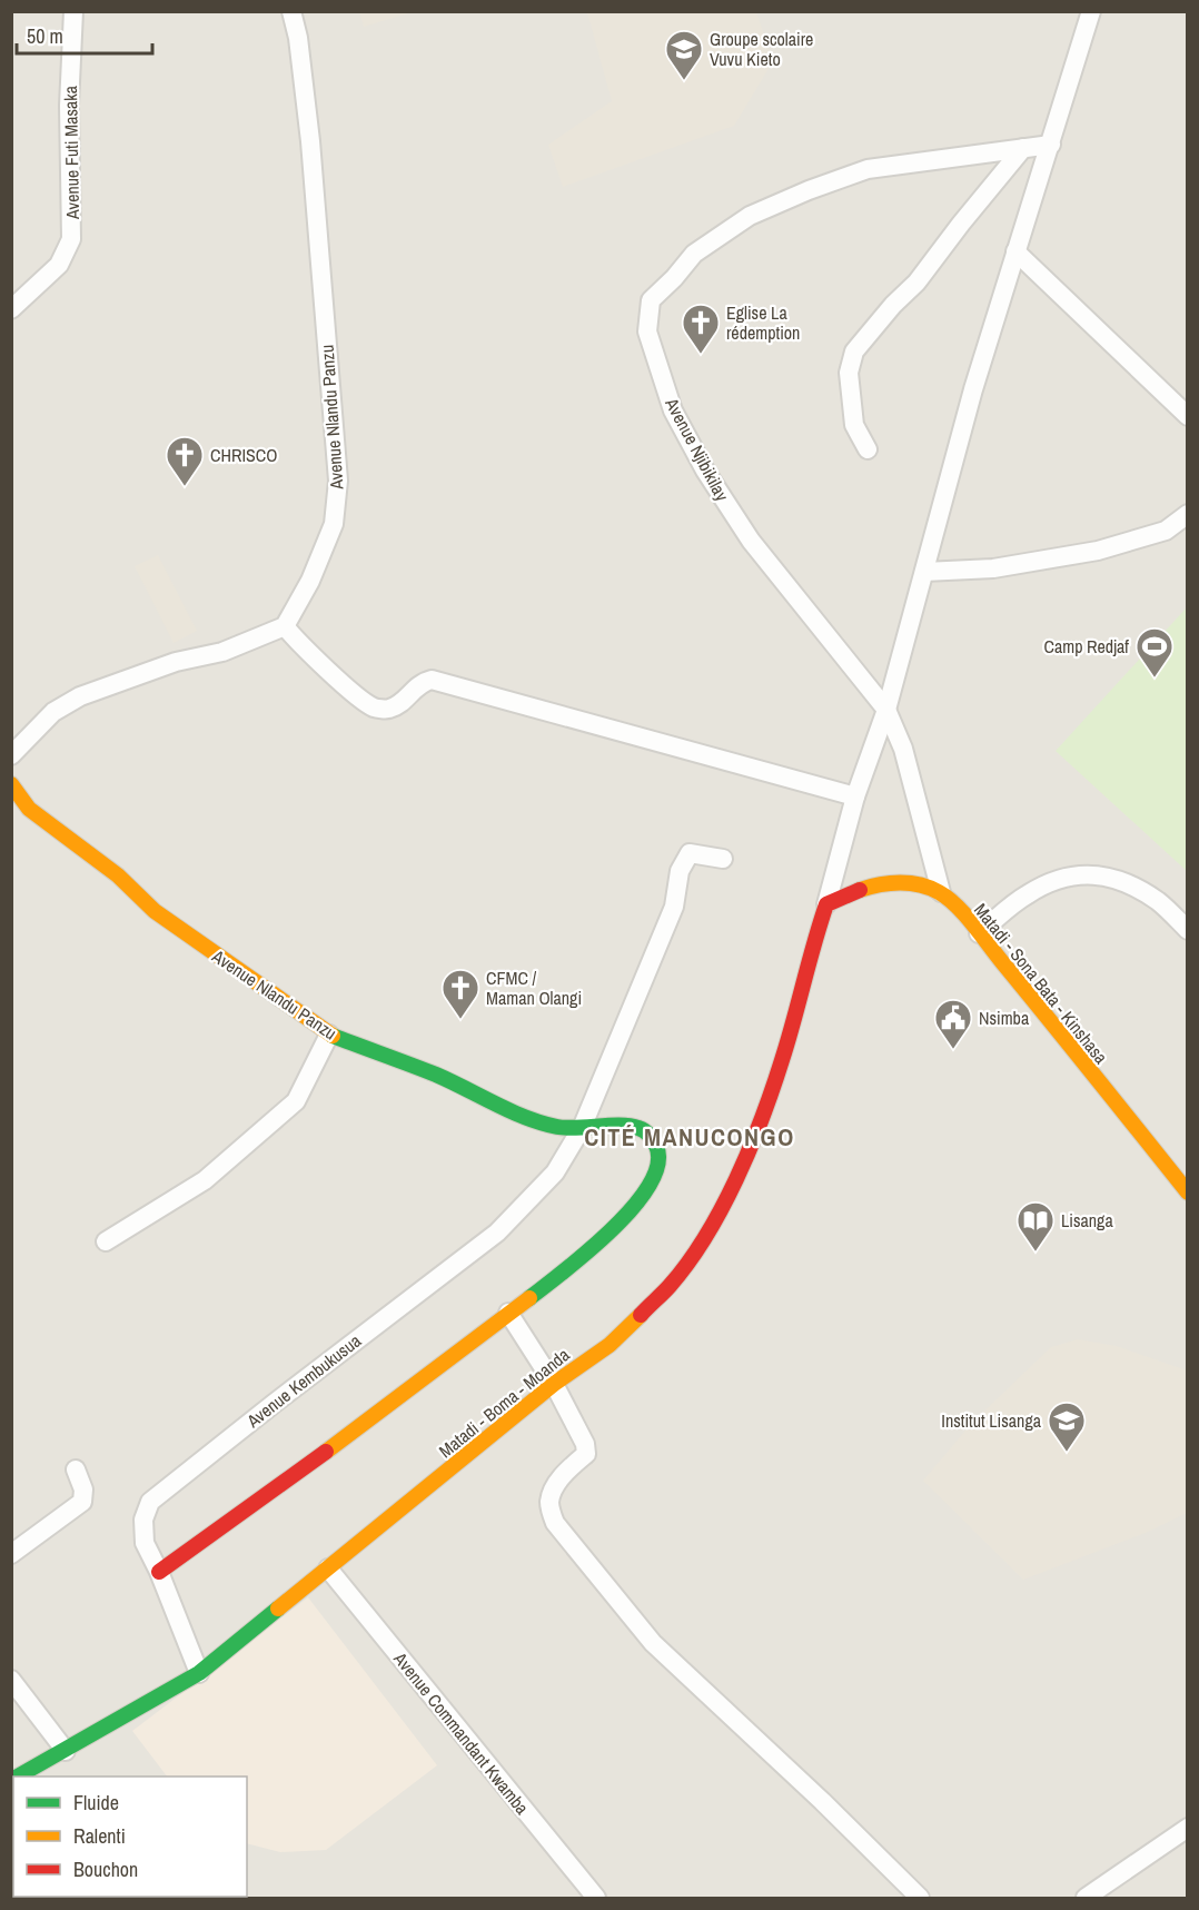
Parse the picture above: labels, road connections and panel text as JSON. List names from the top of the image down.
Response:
{
  "streets": {
    "main road": ["Avenue Nlandu Panzu", "Matadi - Sona Bata - Kinshasa", "Matadi - Boma - Moanda"],
    "street": [
      "Avenue Futi Masaka",
      "Avenue Njibikilay",
      "Avenue Kembukusua",
      "Avenue Commandant Kwamba"
    ]
  },
  "crossings": [
    ["Avenue Nlandu Panzu", "Avenue Kembukusua"],
    ["Avenue Njibikilay", "Matadi - Sona Bata - Kinshasa"],
    ["Matadi - Sona Bata - Kinshasa", "Matadi - Boma - Moanda"],
    ["Avenue Kembukusua", "Matadi - Boma - Moanda"],
    ["Matadi - Boma - Moanda", "Avenue Commandant Kwamba"]
  ],
  "districts": ["CITÉ MANUCONGO"],
  "places": {
    "school or university": ["Groupe scolaire Vuvu Kieto", "Institut Lisanga"],
    "church": ["Eglise La rédemption", "CHRISCO", "CFMC / Maman Olangi"],
    "sports": ["Camp Redjaf"],
    "public building": ["Nsimba"],
    "library": ["Lisanga"]
  },
  "legend": ["Fluide", "Ralenti", "Bouchon"],
  "scale_bar": "50 m"
}
